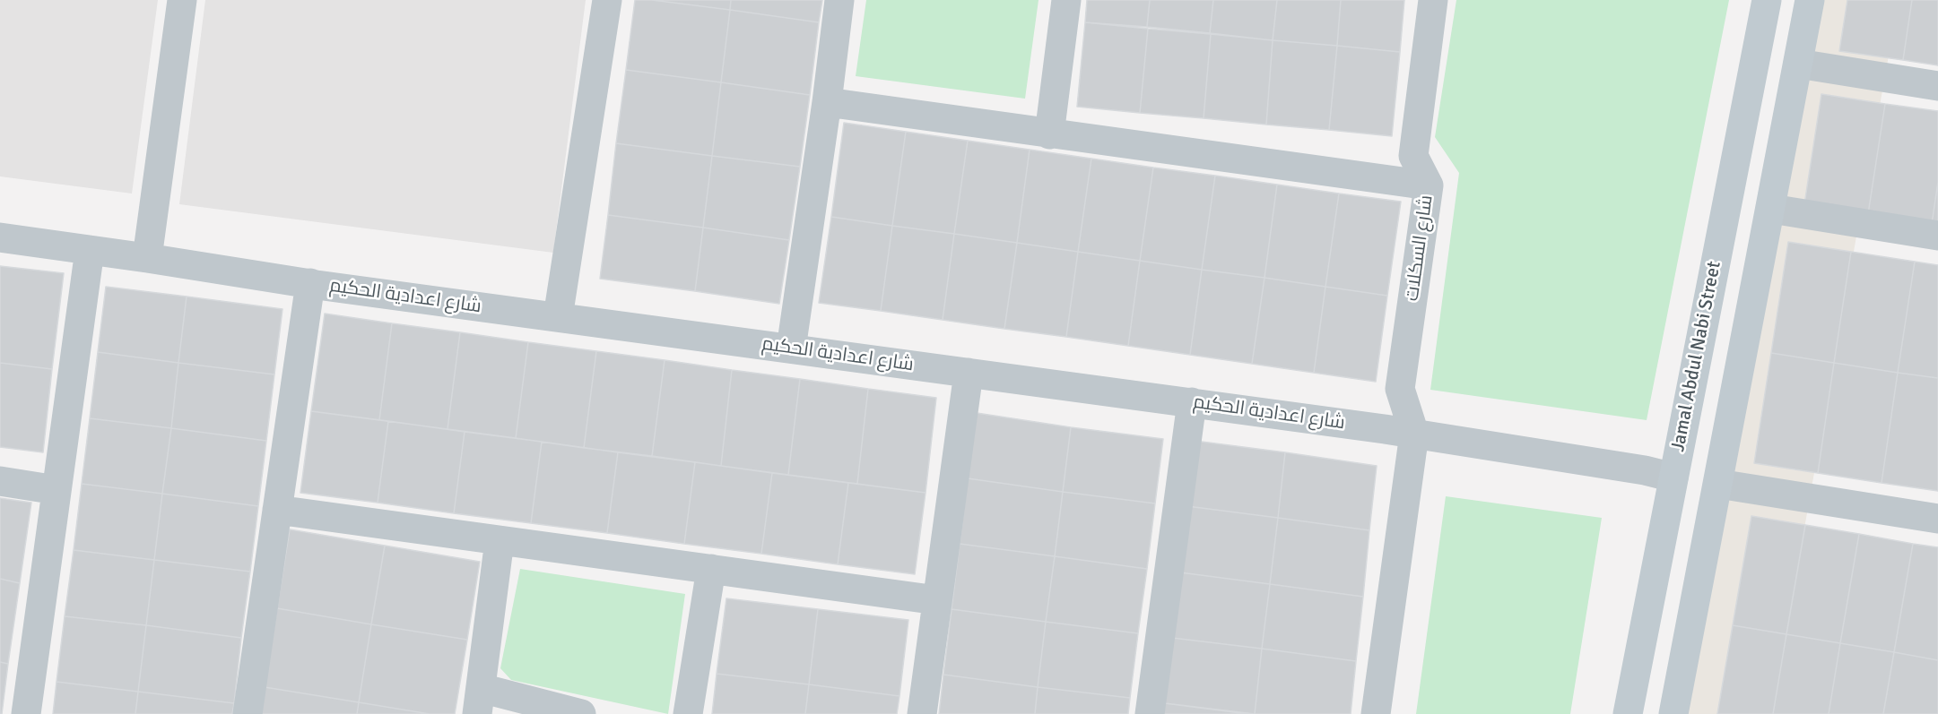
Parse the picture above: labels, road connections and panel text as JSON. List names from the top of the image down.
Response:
{
  "streets": {
    "street": ["شارع السكلات", "شارع اعدادية الحكيم", "Jamal Abdul Nabi Street"]
  },
  "crossings": [
    ["شارع السكلات", "شارع اعدادية الحكيم"],
    ["شارع اعدادية الحكيم", "Jamal Abdul Nabi Street"]
  ]
}
